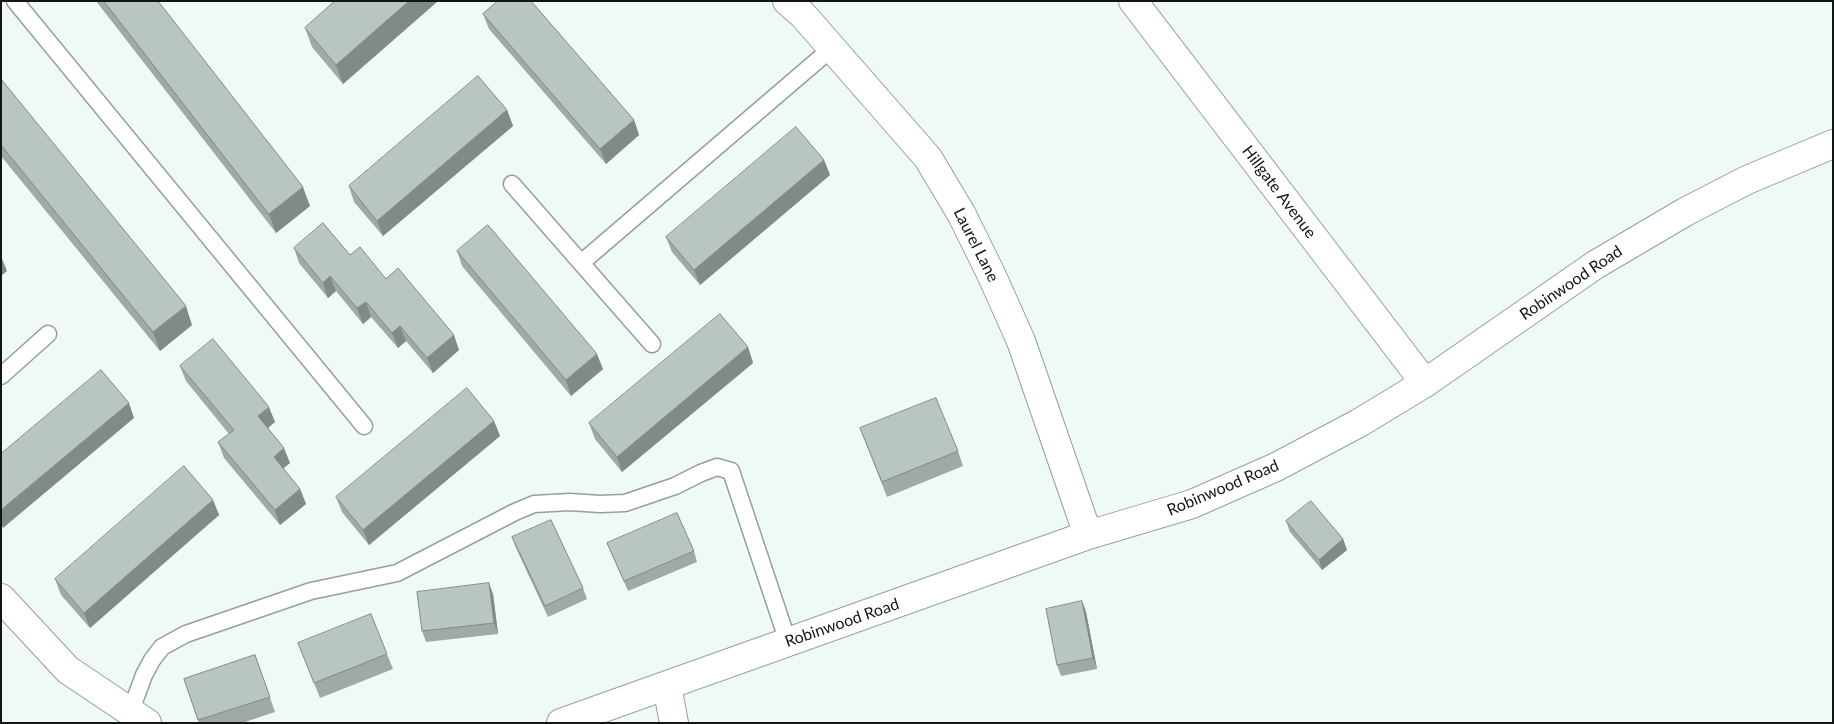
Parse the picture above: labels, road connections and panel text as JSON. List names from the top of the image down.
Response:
{
  "streets": {
    "main road": ["Hillgate Avenue", "Laurel Lane", "Robinwood Road"]
  },
  "crossings": [
    ["Hillgate Avenue", "Robinwood Road"],
    ["Laurel Lane", "Robinwood Road"]
  ]
}
